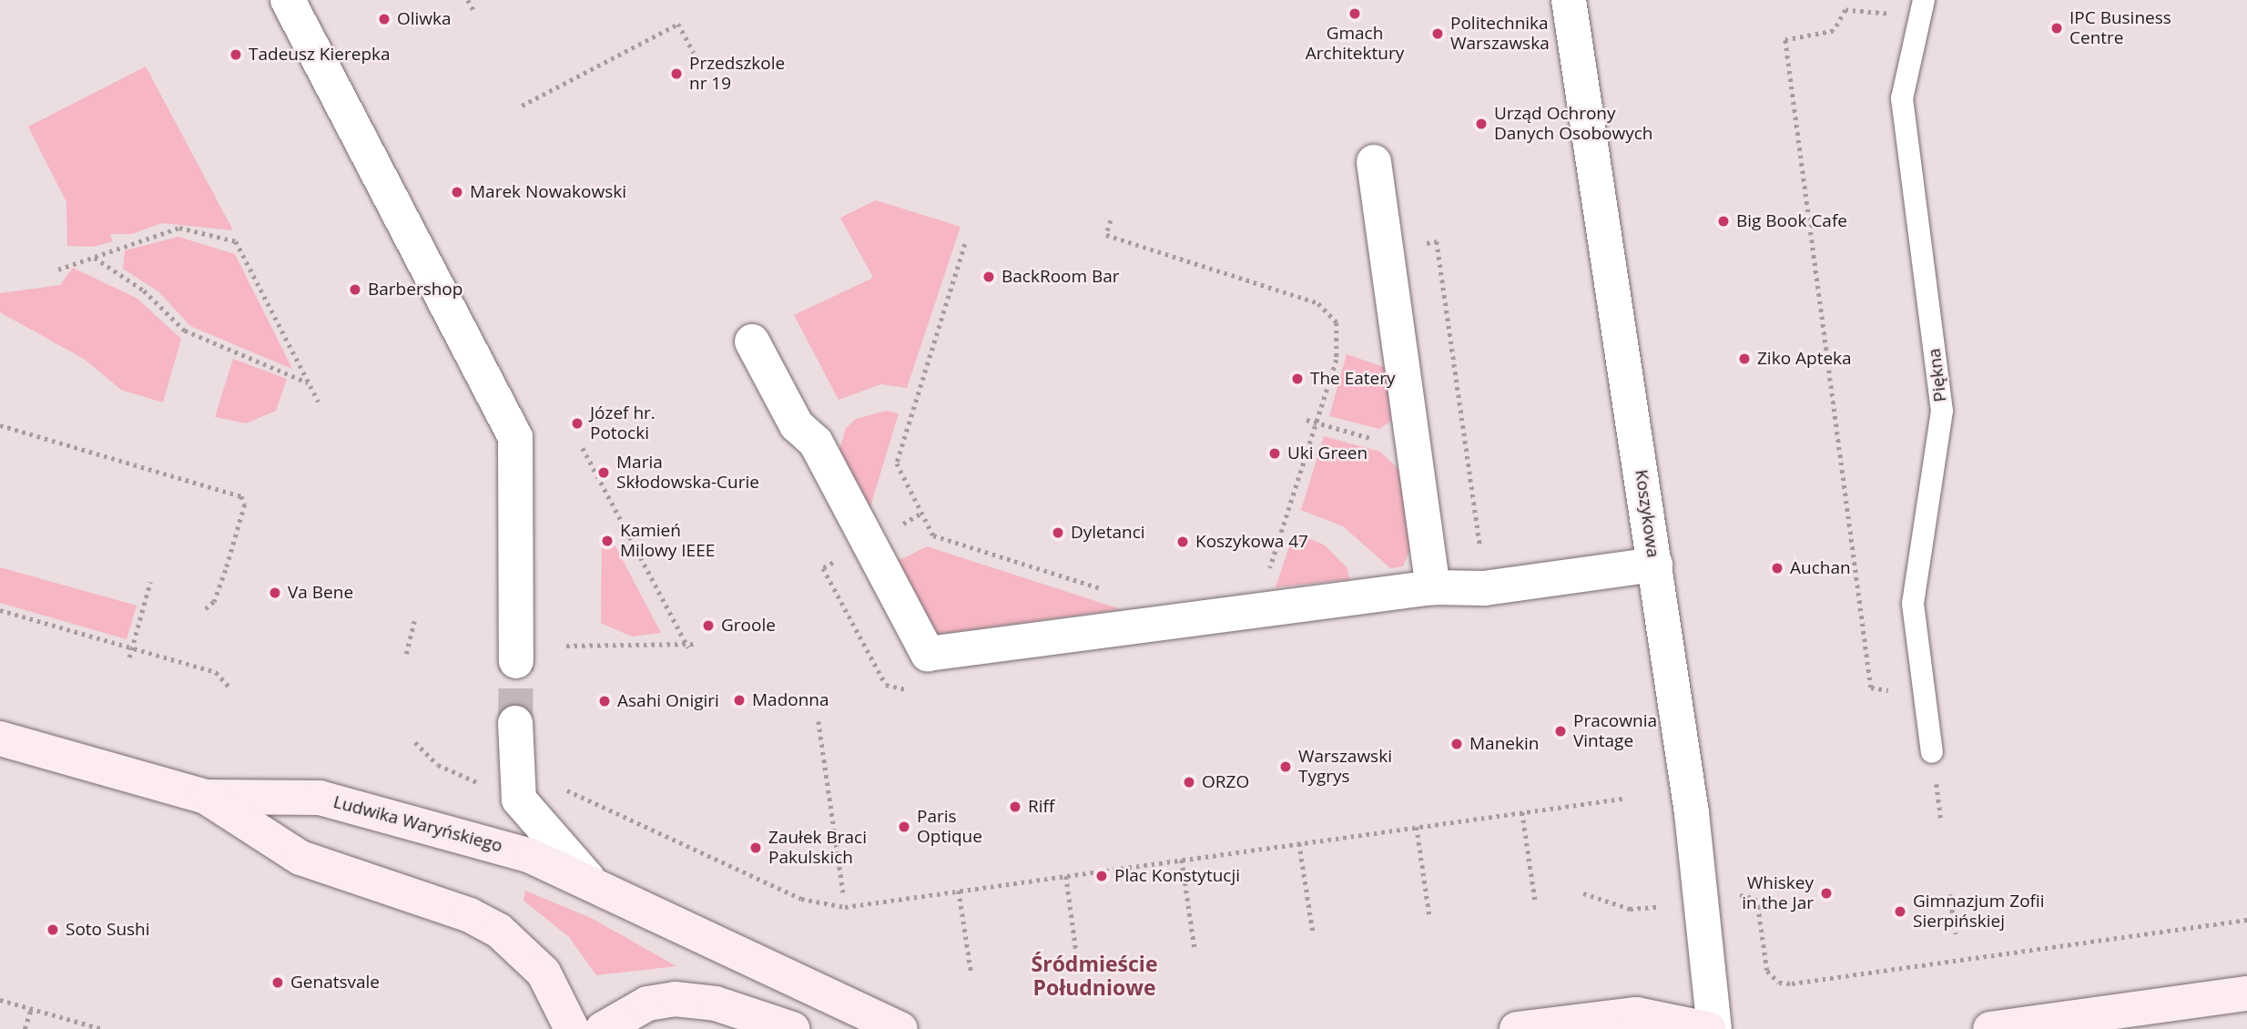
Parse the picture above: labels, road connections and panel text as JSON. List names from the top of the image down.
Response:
{
  "streets": {
    "main road": ["Ludwika Waryńskiego"],
    "street": ["Koszykowa"],
    "lane": ["Piękna"]
  },
  "districts": ["Śródmieście Południowe"],
  "places": [
    "Gmach Architektury",
    "Oliwka",
    "IPC Business Centre",
    "Politechnika Warszawska",
    "Tadeusz Kierepka",
    "Przedszkole nr 19",
    "Urząd Ochrony Danych Osobowych",
    "Marek Nowakowski",
    "Big Book Cafe",
    "BackRoom Bar",
    "Barbershop",
    "Ziko Apteka",
    "The Eatery",
    "Józef hr. Potocki",
    "Uki Green",
    "Maria Skłodowska-Curie",
    "Dyletanci",
    "Kamień Milowy IEEE",
    "Koszykowa 47",
    "Auchan",
    "Va Bene",
    "Groole",
    "Madonna",
    "Asahi Onigiri",
    "Pracownia Vintage",
    "Manekin",
    "Warszawski Tygrys",
    "ORZO",
    "Riff",
    "Paris Optique",
    "Zaułek Braci Pakulskich",
    "Plac Konstytucji",
    "Whiskey in the Jar",
    "Gimnazjum Zofii Sierpińskiej",
    "Soto Sushi",
    "Genatsvale"
  ]
}
